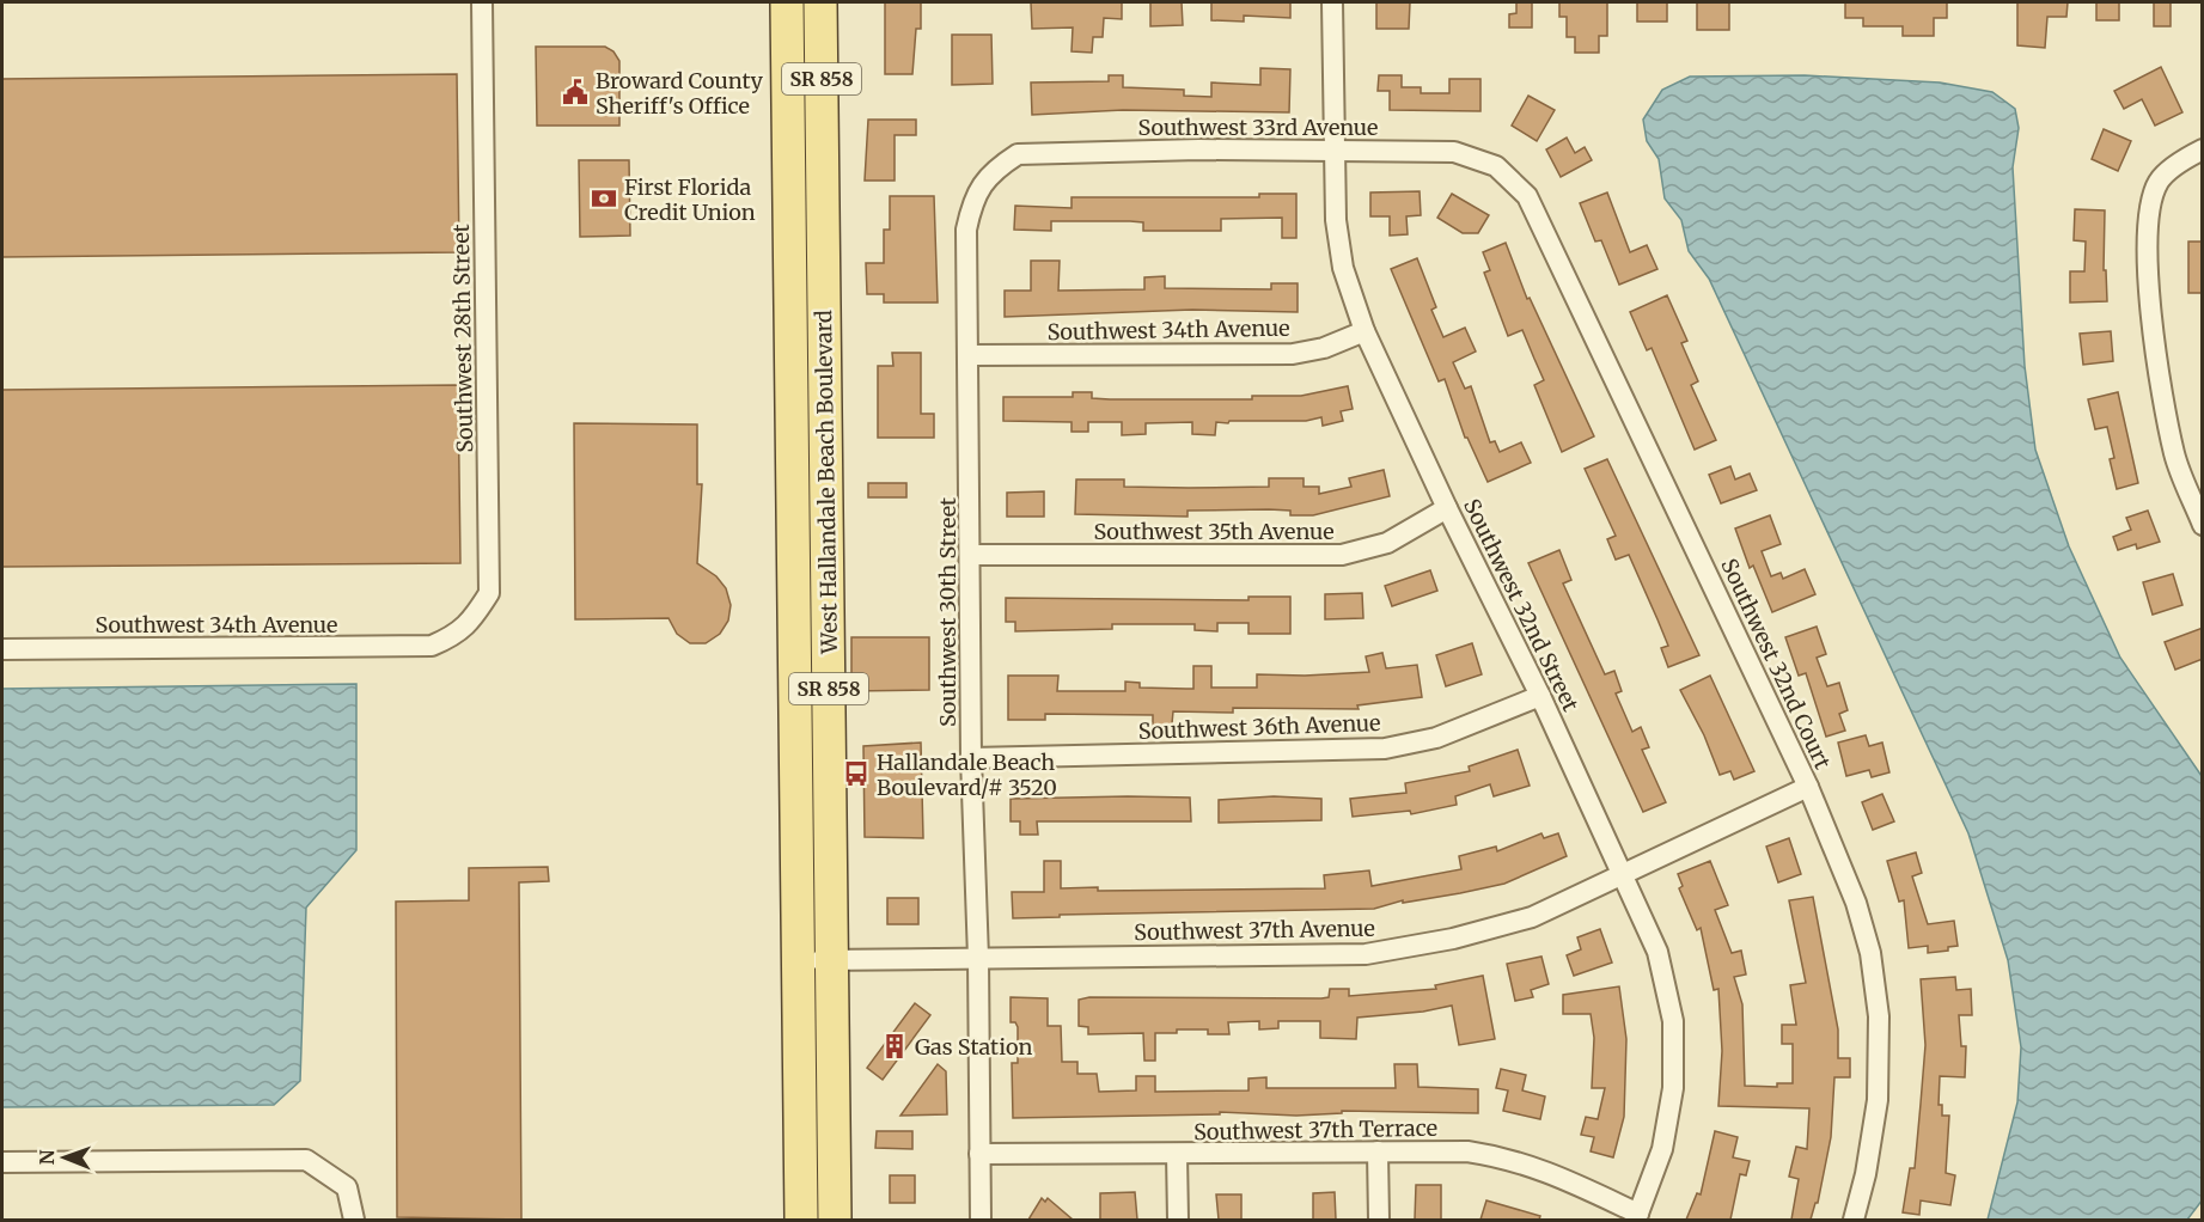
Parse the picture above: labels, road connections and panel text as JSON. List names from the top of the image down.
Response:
{
  "streets": {
    "main road": ["SR 858", "West Hallandale Beach Boulevard"],
    "street": [
      "Southwest 33rd Avenue",
      "Southwest 34th Avenue",
      "Southwest 28th Street",
      "Southwest 35th Avenue",
      "Southwest 32nd Street",
      "Southwest 30th Street",
      "Southwest 32nd Court",
      "Southwest 36th Avenue",
      "Southwest 37th Avenue",
      "Southwest 37th Terrace"
    ]
  },
  "crossings": [
    ["Southwest 33rd Avenue", "Southwest 32nd Street"],
    ["Southwest 33rd Avenue", "Southwest 30th Street"],
    ["Southwest 33rd Avenue", "Southwest 32nd Court"],
    ["Southwest 34th Avenue", "Southwest 28th Street"],
    ["Southwest 34th Avenue", "Southwest 32nd Street"],
    ["Southwest 34th Avenue", "Southwest 30th Street"],
    ["West Hallandale Beach Boulevard", "Southwest 37th Avenue"],
    ["Southwest 35th Avenue", "Southwest 32nd Street"],
    ["Southwest 35th Avenue", "Southwest 30th Street"],
    ["Southwest 32nd Street", "Southwest 36th Avenue"],
    ["Southwest 32nd Street", "Southwest 37th Avenue"],
    ["Southwest 32nd Street", "Southwest 37th Terrace"],
    ["Southwest 30th Street", "Southwest 36th Avenue"],
    ["Southwest 30th Street", "Southwest 37th Avenue"],
    ["Southwest 30th Street", "Southwest 37th Terrace"],
    ["Southwest 32nd Court", "Southwest 37th Avenue"]
  ],
  "places": {
    "public building": ["Broward County Sheriff's Office"],
    "bank": ["First Florida Credit Union"],
    "bus stop": ["Hallandale Beach Boulevard/# 3520"],
    "building": ["Gas Station"]
  },
  "north": "left"
}
